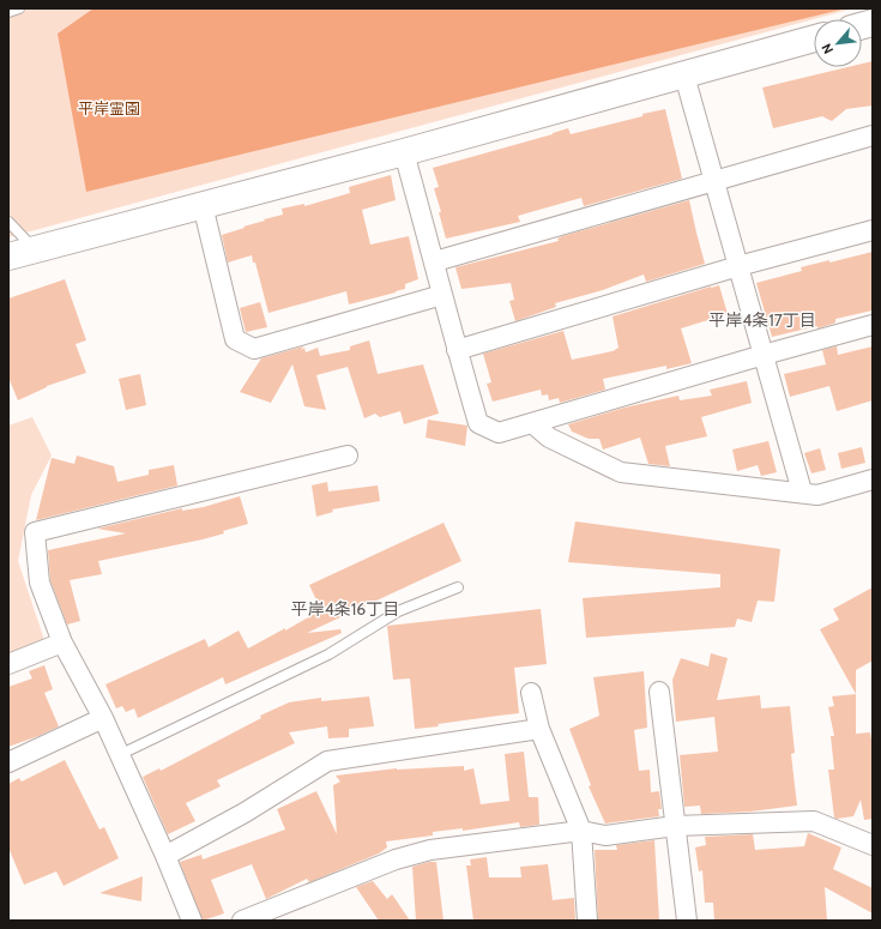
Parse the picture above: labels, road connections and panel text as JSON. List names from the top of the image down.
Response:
{
  "districts": ["平岸4条17丁目", "平岸4条16丁目"],
  "parks": ["平岸霊園"],
  "north": "bottom left"
}
